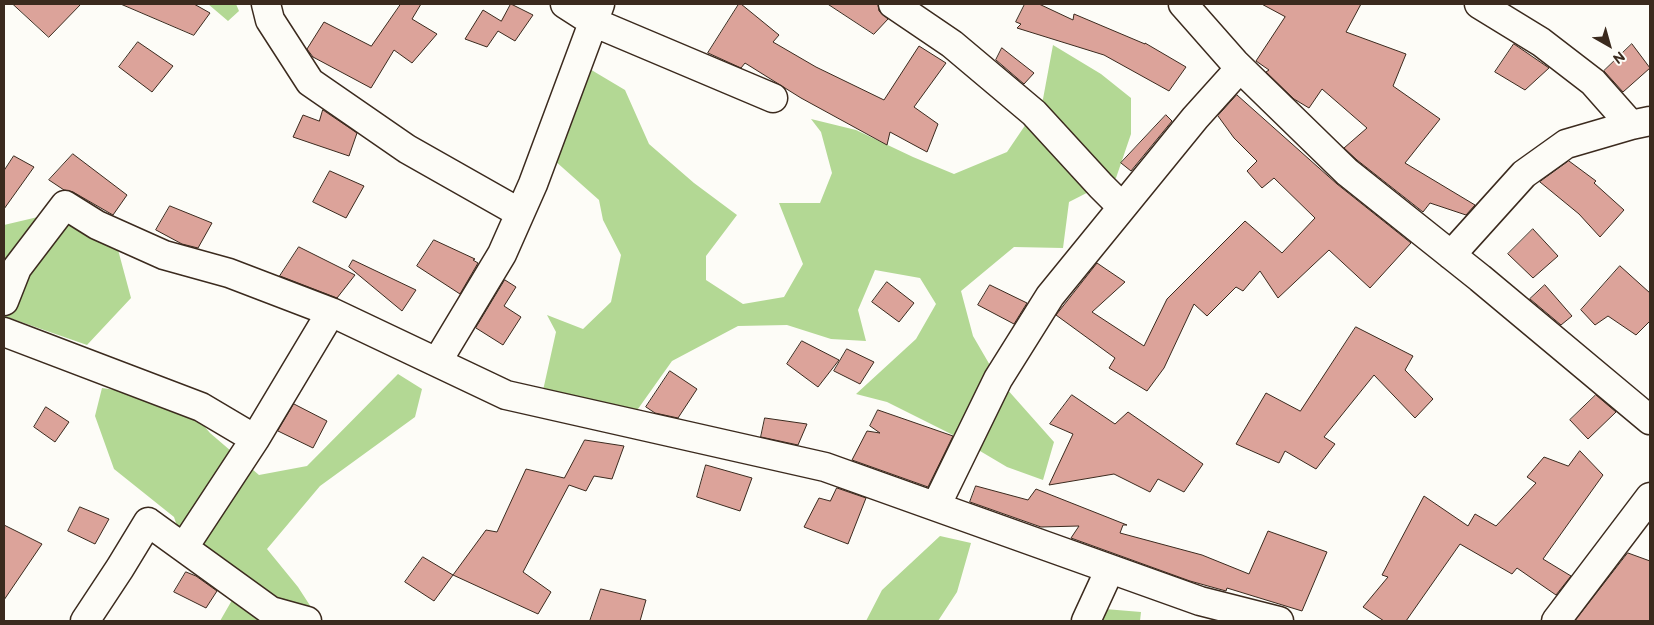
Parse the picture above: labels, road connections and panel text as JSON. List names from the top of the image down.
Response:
{
  "north": "bottom right"
}
